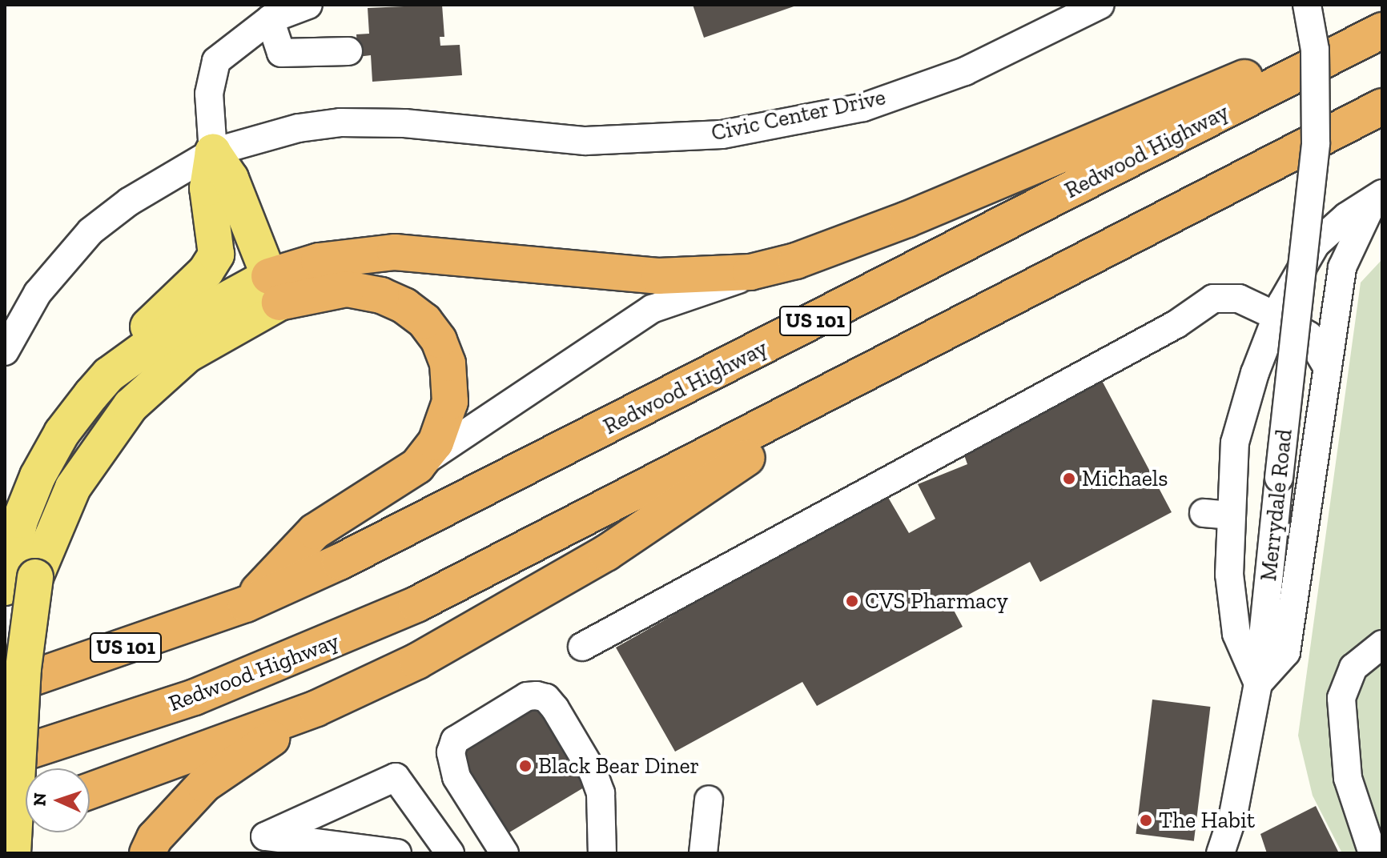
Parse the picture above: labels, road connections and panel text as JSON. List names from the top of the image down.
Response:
{
  "streets": {
    "highway": ["Redwood Highway", "US 101"],
    "street": ["Civic Center Drive", "Merrydale Road"]
  },
  "places": [
    "Michaels",
    "CVS Pharmacy",
    "Black Bear Diner",
    "The Habit"
  ],
  "north": "left"
}
